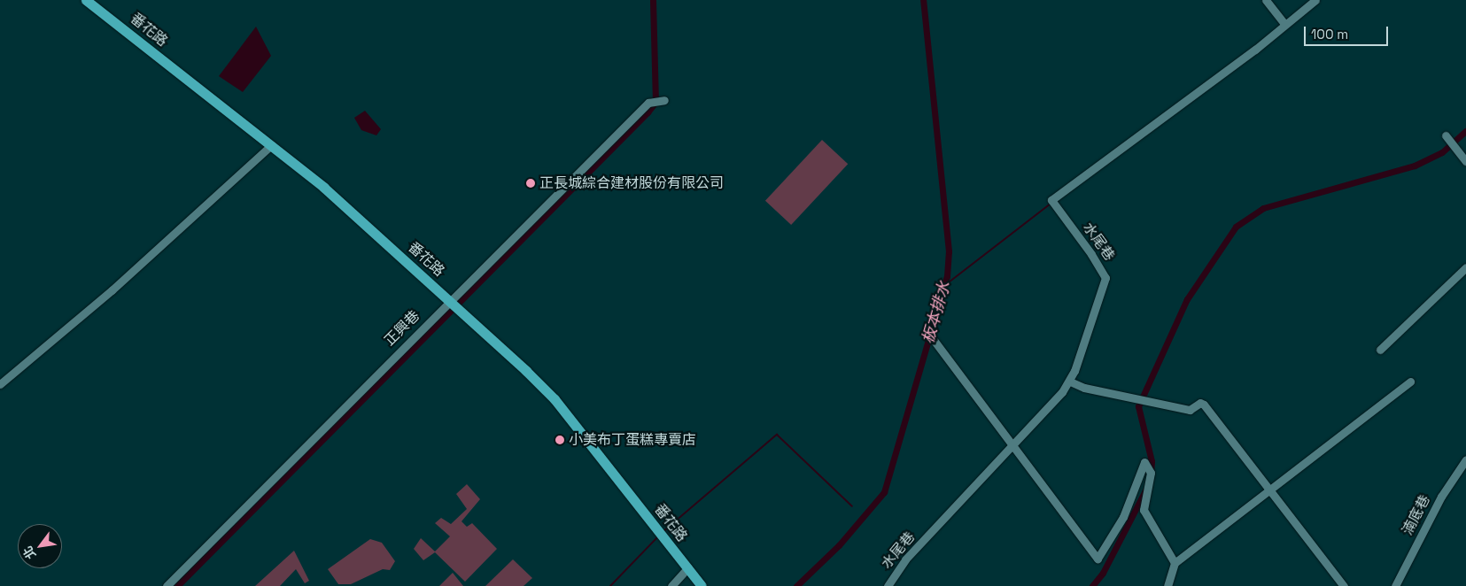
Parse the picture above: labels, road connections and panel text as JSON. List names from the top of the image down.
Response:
{
  "streets": {
    "main road": ["番花路"],
    "street": ["水尾巷", "正興巷", "湳底巷"]
  },
  "crossings": [
    ["番花路", "正興巷"]
  ],
  "water": ["板本排水"],
  "places": ["正長城綜合建材股份有限公司", "小美布丁蛋糕專賣店"],
  "scale_bar": "100 m",
  "north": "bottom left"
}
